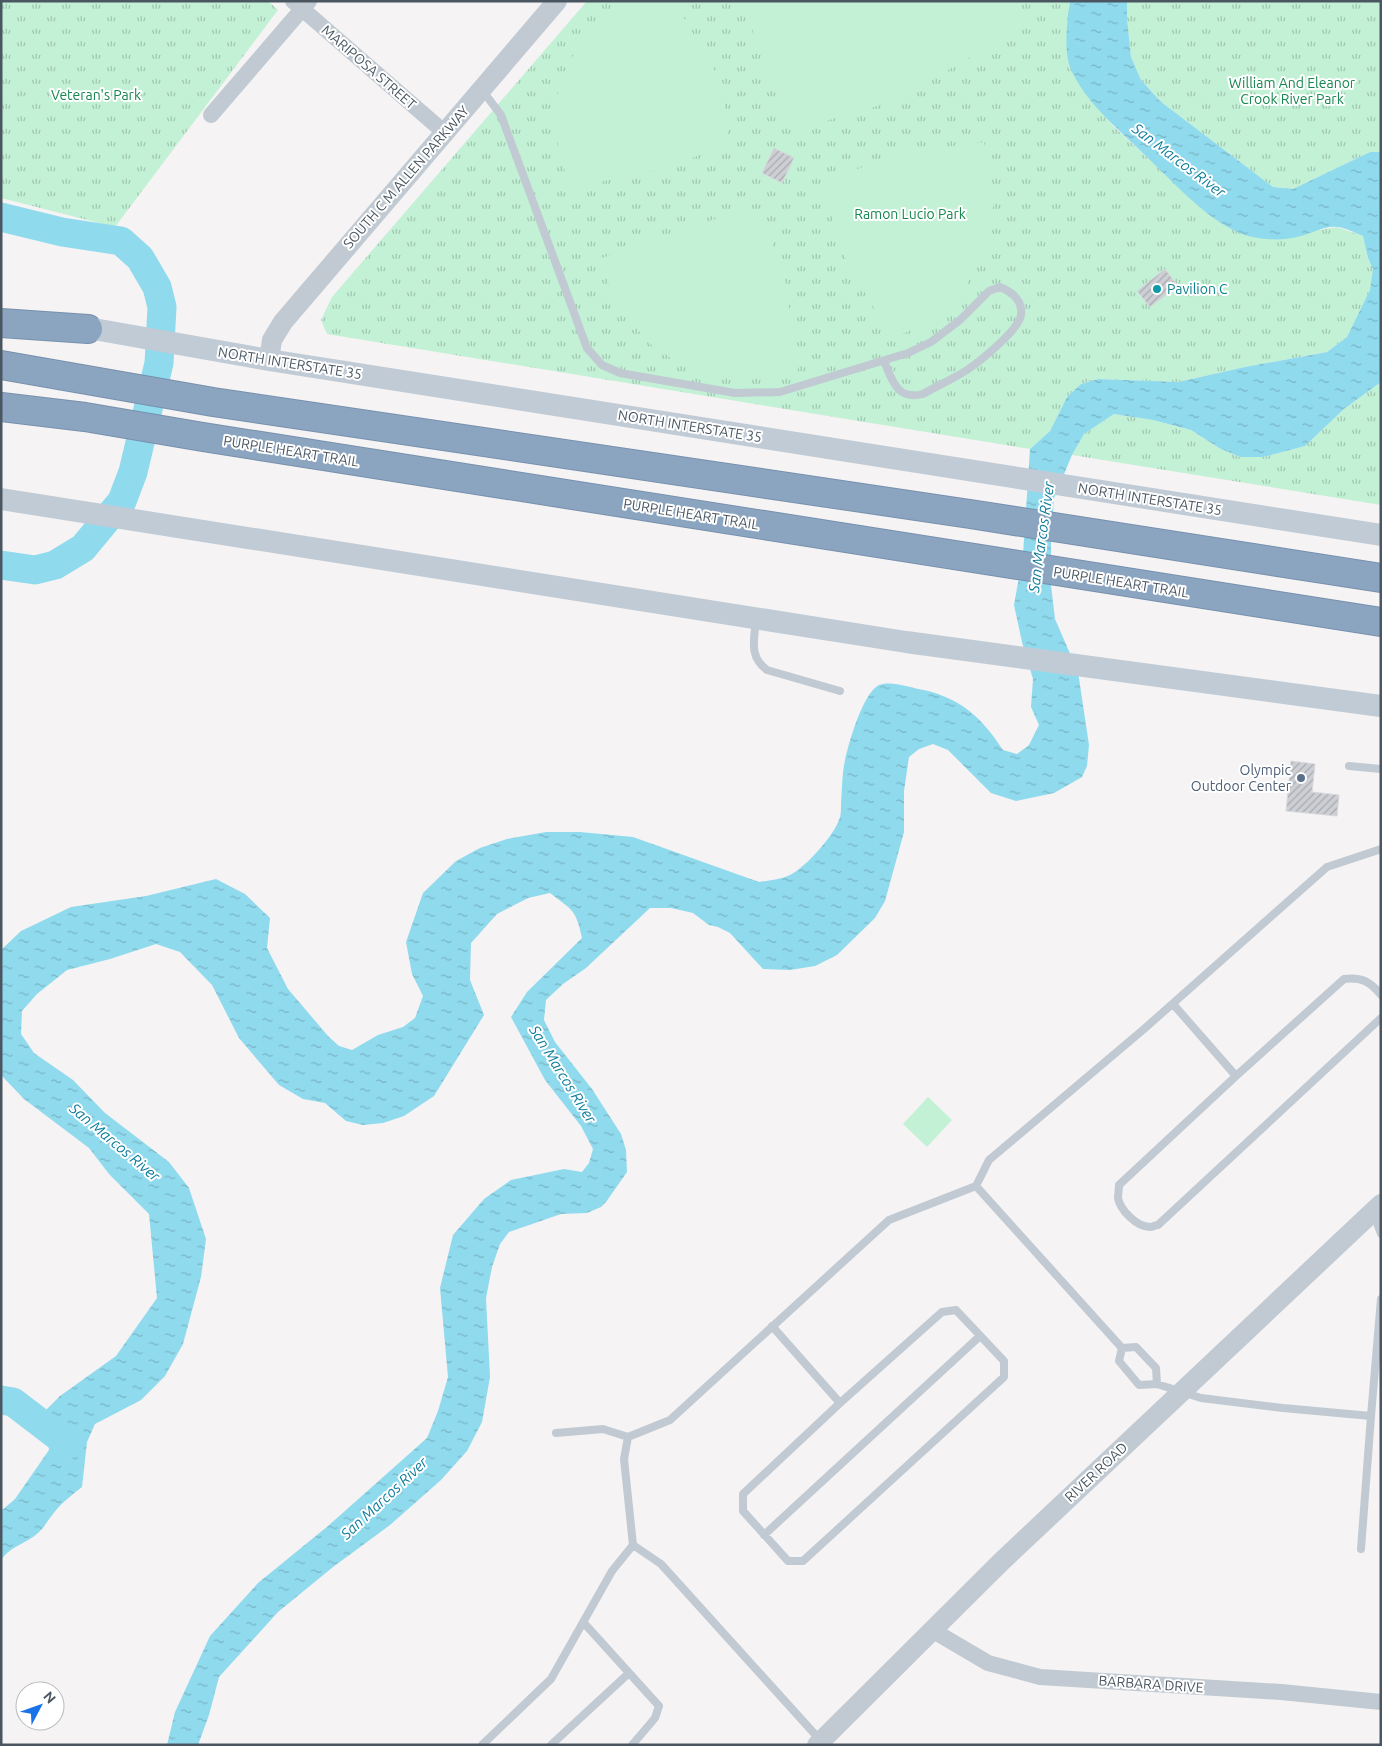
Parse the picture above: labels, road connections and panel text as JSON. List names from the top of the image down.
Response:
{
  "streets": {
    "highway": ["PURPLE HEART TRAIL"],
    "main road": ["NORTH INTERSTATE 35"],
    "street": [
      "MARIPOSA STREET",
      "SOUTH C M ALLEN PARKWAY",
      "RIVER ROAD",
      "BARBARA DRIVE"
    ]
  },
  "crossings": [
    ["MARIPOSA STREET", "SOUTH C M ALLEN PARKWAY"],
    ["SOUTH C M ALLEN PARKWAY", "NORTH INTERSTATE 35"],
    ["RIVER ROAD", "BARBARA DRIVE"]
  ],
  "water": ["San Marcos River"],
  "parks": ["William And Eleanor Crook River Park", "Veteran's Park", "Ramon Lucio Park"],
  "places": ["Pavilion C", "Olympic Outdoor Center"],
  "north": "top right"
}
